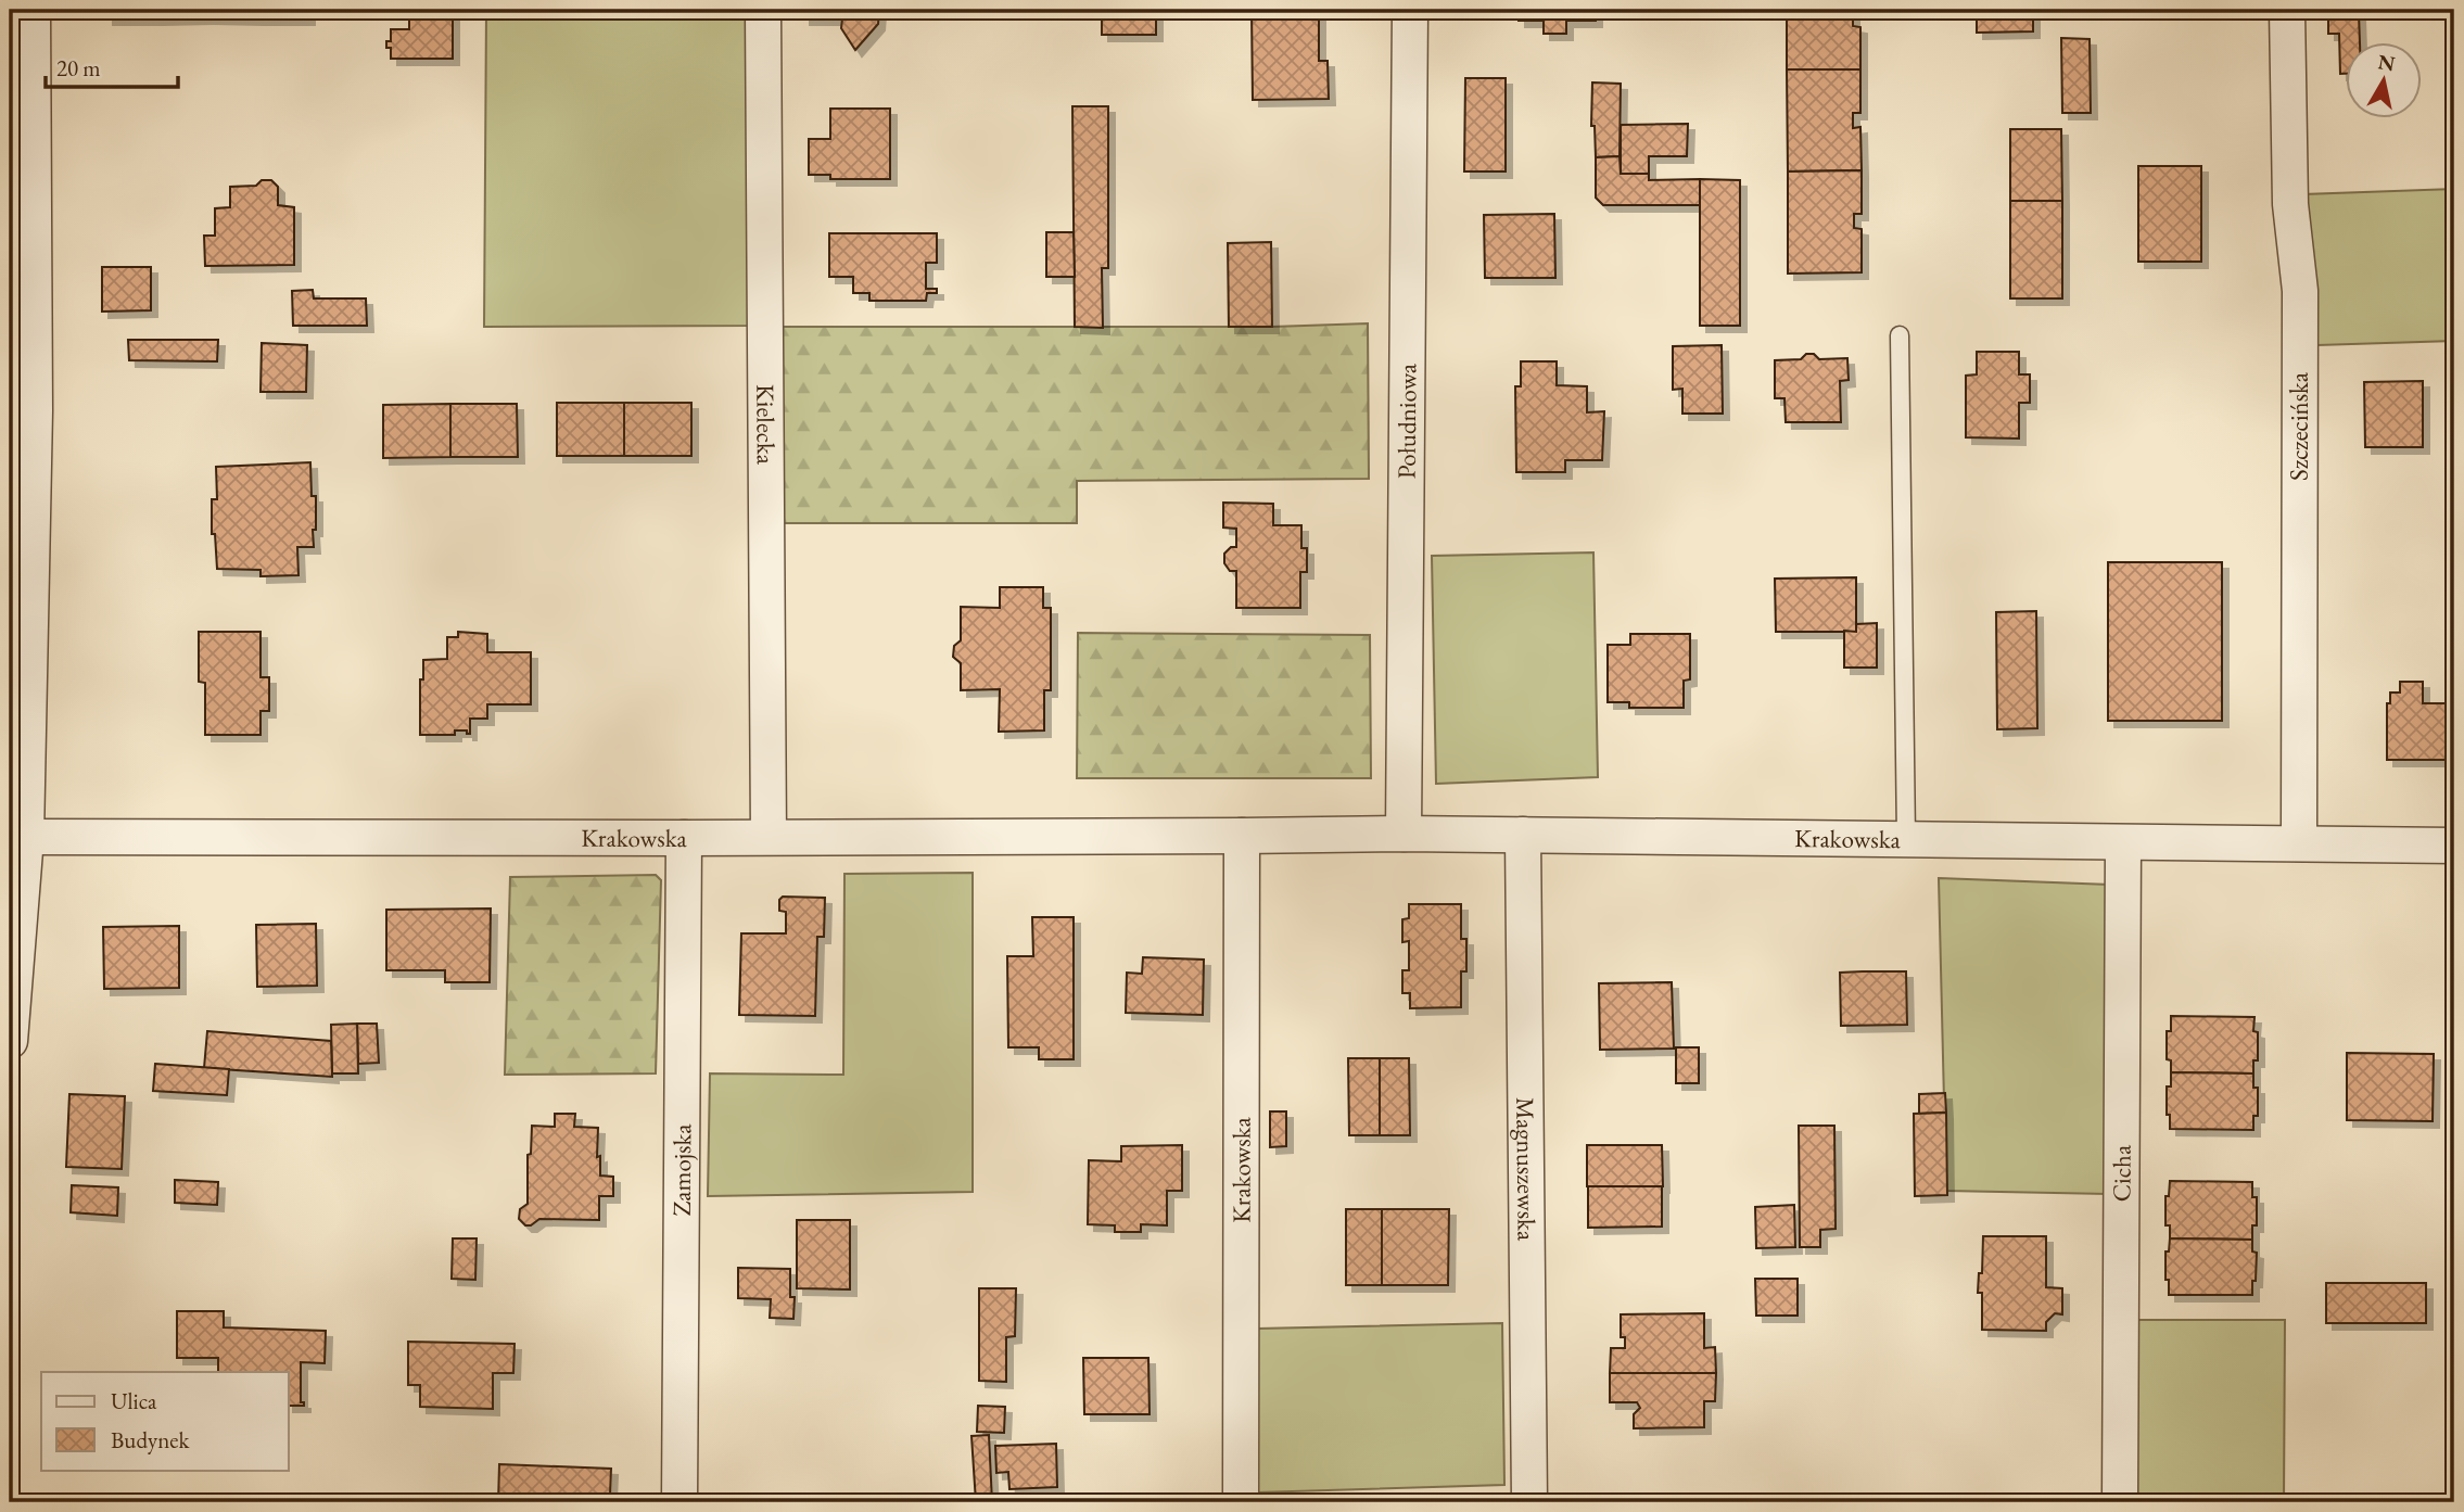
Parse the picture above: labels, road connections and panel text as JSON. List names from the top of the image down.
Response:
{
  "streets": {
    "street": [
      "Południowa",
      "Kielecka",
      "Szczecińska",
      "Krakowska",
      "Magnuszewska",
      "Zamojska",
      "Cicha"
    ]
  },
  "crossings": [
    ["Południowa", "Krakowska"],
    ["Kielecka", "Krakowska"],
    ["Szczecińska", "Krakowska"],
    ["Krakowska", "Magnuszewska"],
    ["Krakowska", "Zamojska"],
    ["Krakowska", "Cicha"]
  ],
  "legend": ["Ulica", "Budynek"],
  "scale_bar": "20 m",
  "north": "top"
}
